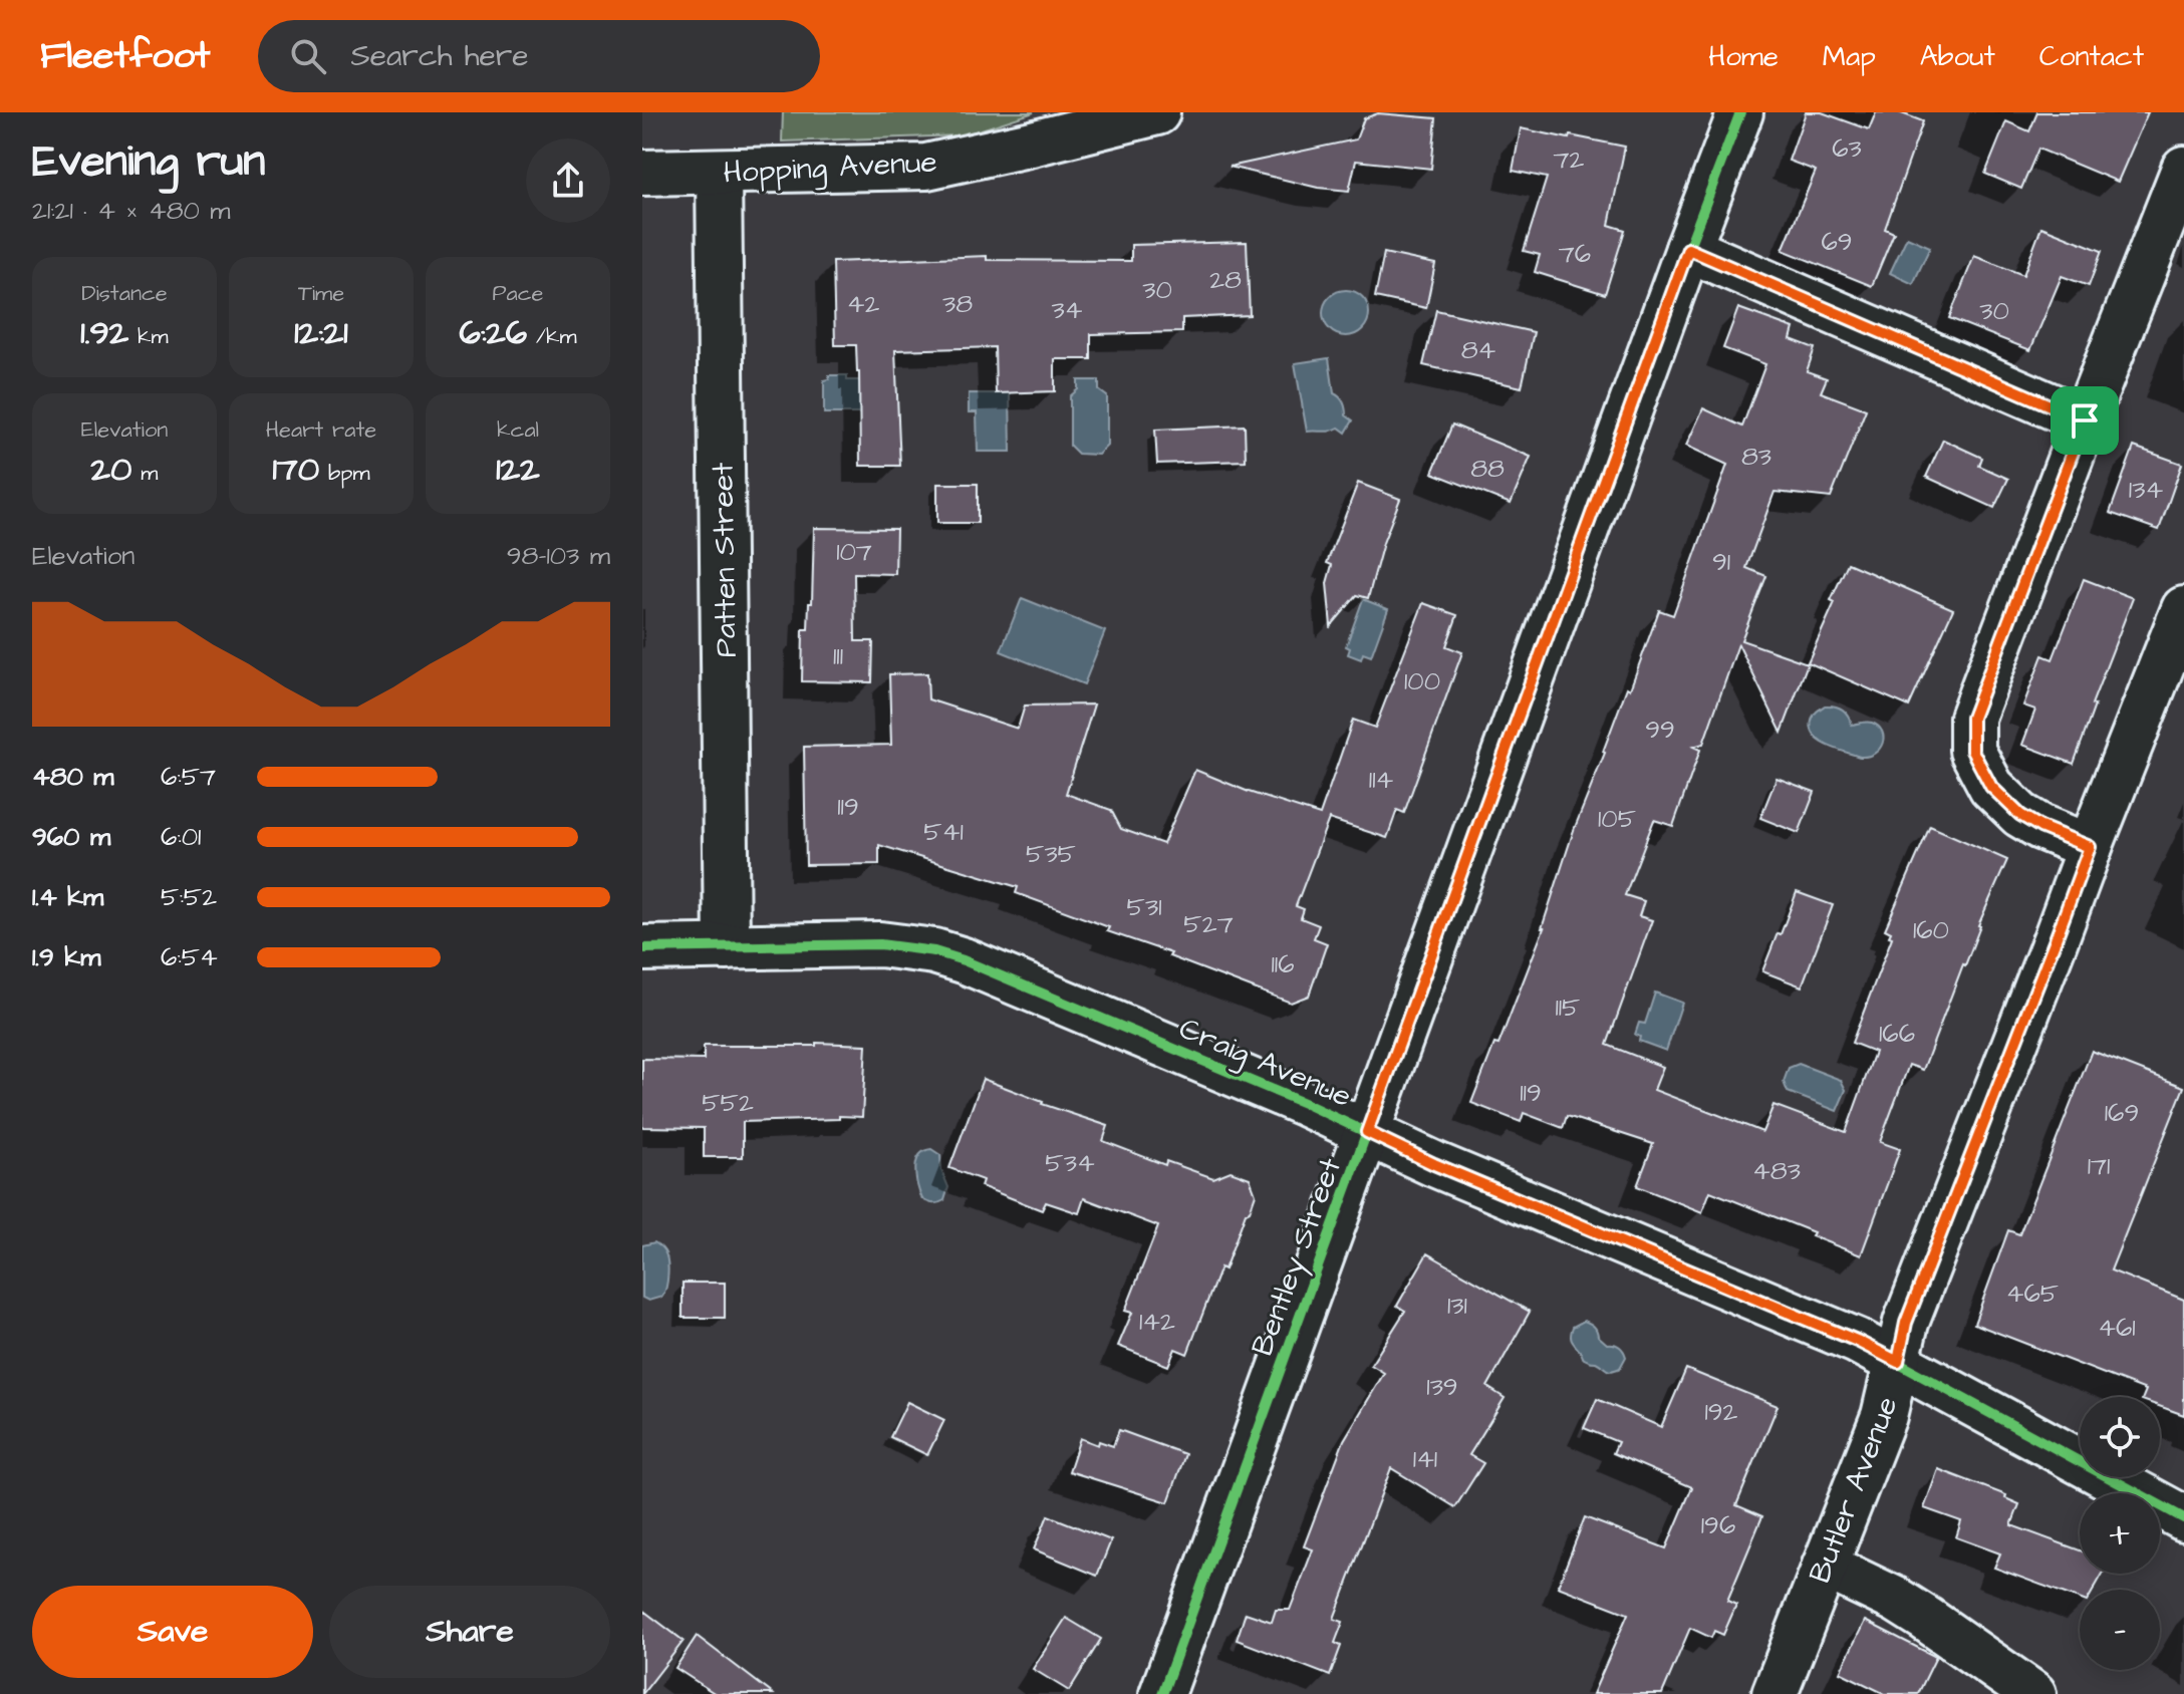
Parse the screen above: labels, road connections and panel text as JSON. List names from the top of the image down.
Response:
{
  "streets": {
    "street": [
      "Hopping Avenue",
      "Patten Street",
      "Craig Avenue",
      "Bentley Street",
      "Butler Avenue"
    ]
  },
  "crossings": [
    ["Hopping Avenue", "Patten Street"],
    ["Patten Street", "Craig Avenue"],
    ["Craig Avenue", "Bentley Street"],
    ["Craig Avenue", "Butler Avenue"]
  ],
  "house_numbers": [
    "63",
    "72",
    "69",
    "76",
    "28",
    "30",
    "42",
    "38",
    "34",
    "30",
    "84",
    "83",
    "88",
    "134",
    "107",
    "91",
    "111",
    "100",
    "99",
    "114",
    "119",
    "105",
    "541",
    "535",
    "531",
    "527",
    "160",
    "116",
    "115",
    "166",
    "119",
    "552",
    "169",
    "534",
    "171",
    "483",
    "465",
    "131",
    "142",
    "461",
    "139",
    "192",
    "141",
    "196"
  ],
  "page": {
    "header": "Fleetfoot",
    "search": "Search here",
    "nav": [
      "Home",
      "Map",
      "About",
      "Contact"
    ],
    "heading": ["Evening run", "21:21 · 4 × 480 m"],
    "stats": [
      ["Distance", "1.92 km"],
      ["Time", "12:21"],
      ["Pace", "6:26 /km"],
      ["Elevation", "20 m"],
      ["Heart rate", "170 bpm"],
      ["kcal", "122"]
    ],
    "chart": ["Elevation", "98–103 m"],
    "list": [
      {
        "name": "480 m",
        "note": "6:57"
      },
      {
        "name": "960 m",
        "note": "6:01"
      },
      {
        "name": "1.4 km",
        "note": "5:52"
      },
      {
        "name": "1.9 km",
        "note": "6:54"
      }
    ],
    "map_buttons": ["+", "−"],
    "buttons": ["Save", "Share"]
  }
}
